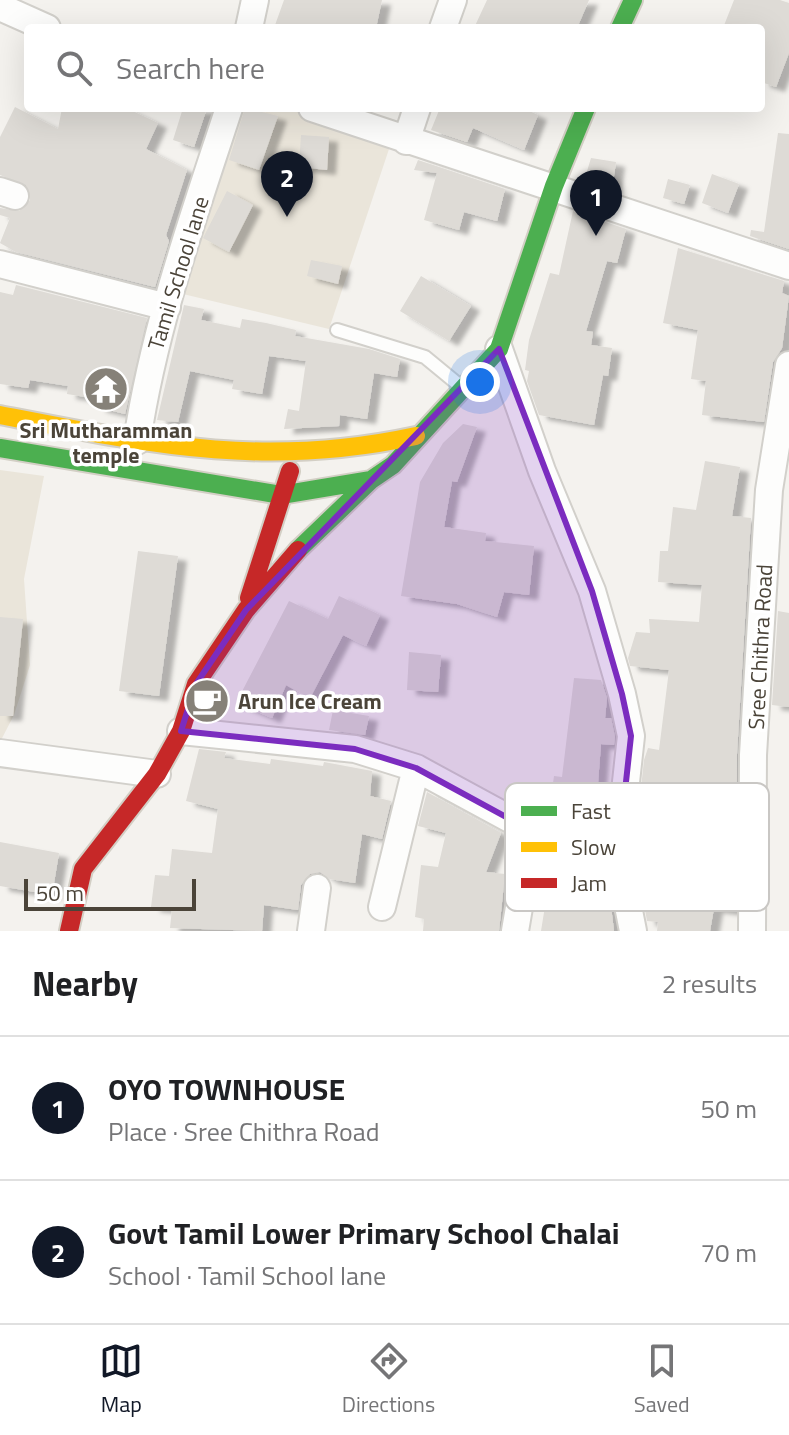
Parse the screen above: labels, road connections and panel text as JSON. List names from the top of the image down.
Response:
{
  "streets": {
    "street": ["Tamil School lane", "Sree Chithra Road"]
  },
  "places": {
    "temple": ["Sri Mutharamman temple"],
    "cafe": ["Arun Ice Cream"]
  },
  "legend": ["Fast", "Slow", "Jam"],
  "scale_bar": "50 m",
  "page": {
    "search": "Search here",
    "pins": ["2", "1"],
    "scale": "50 m",
    "heading": ["Nearby", "2 results"],
    "list": [
      {
        "mark": "1",
        "name": "OYO TOWNHOUSE",
        "note": "Place · Sree Chithra Road",
        "value": "50 m"
      },
      {
        "mark": "2",
        "name": "Govt Tamil Lower Primary School Chalai",
        "note": "School · Tamil School lane",
        "value": "70 m"
      }
    ],
    "nav": ["Map", "Directions", "Saved"]
  }
}
